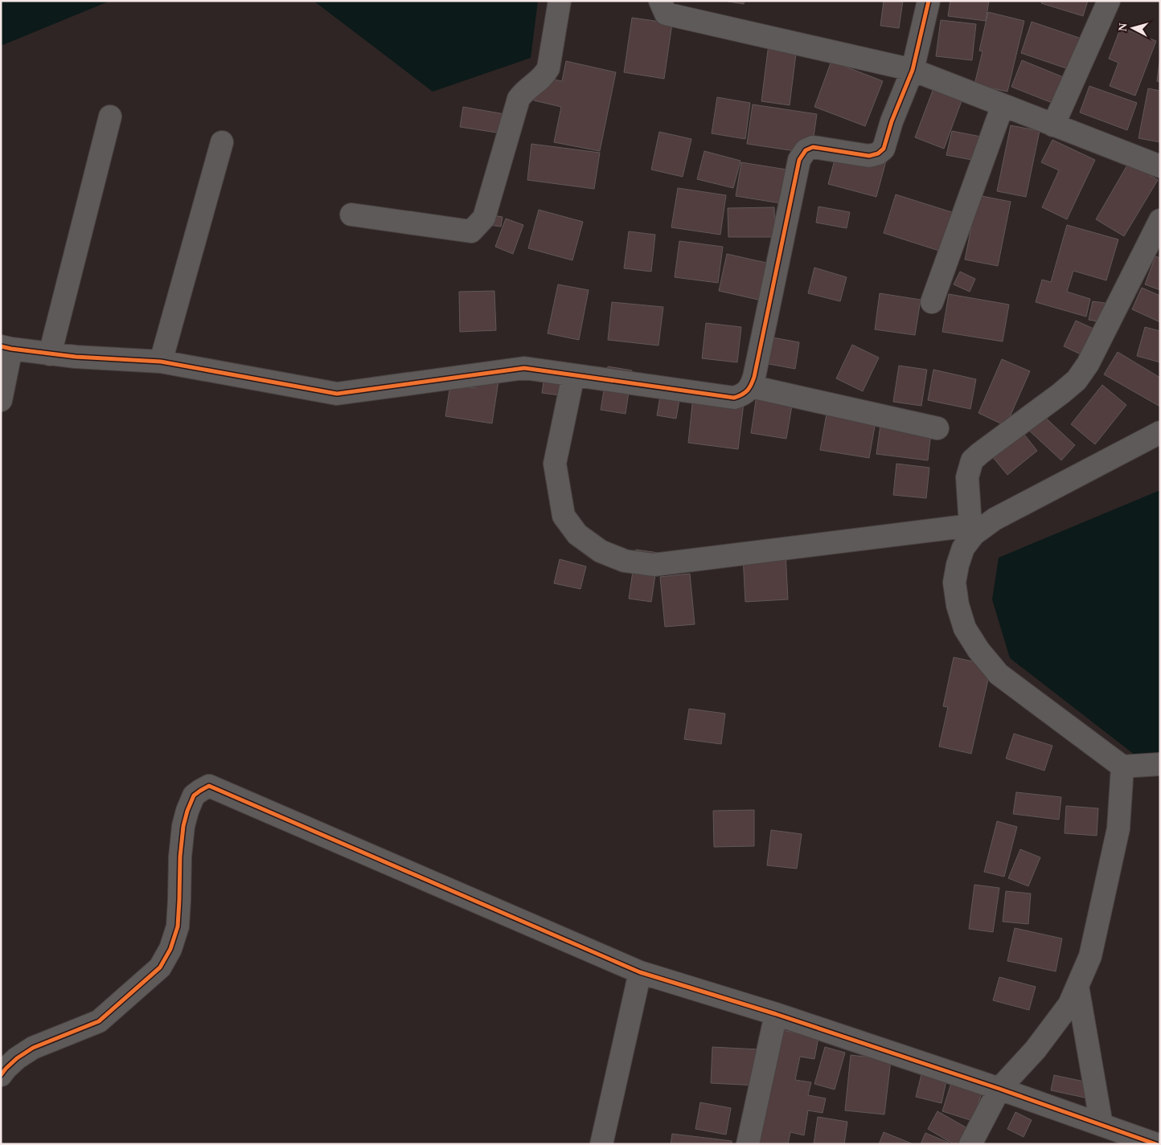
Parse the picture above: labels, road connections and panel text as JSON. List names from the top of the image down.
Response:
{
  "north": "left"
}
